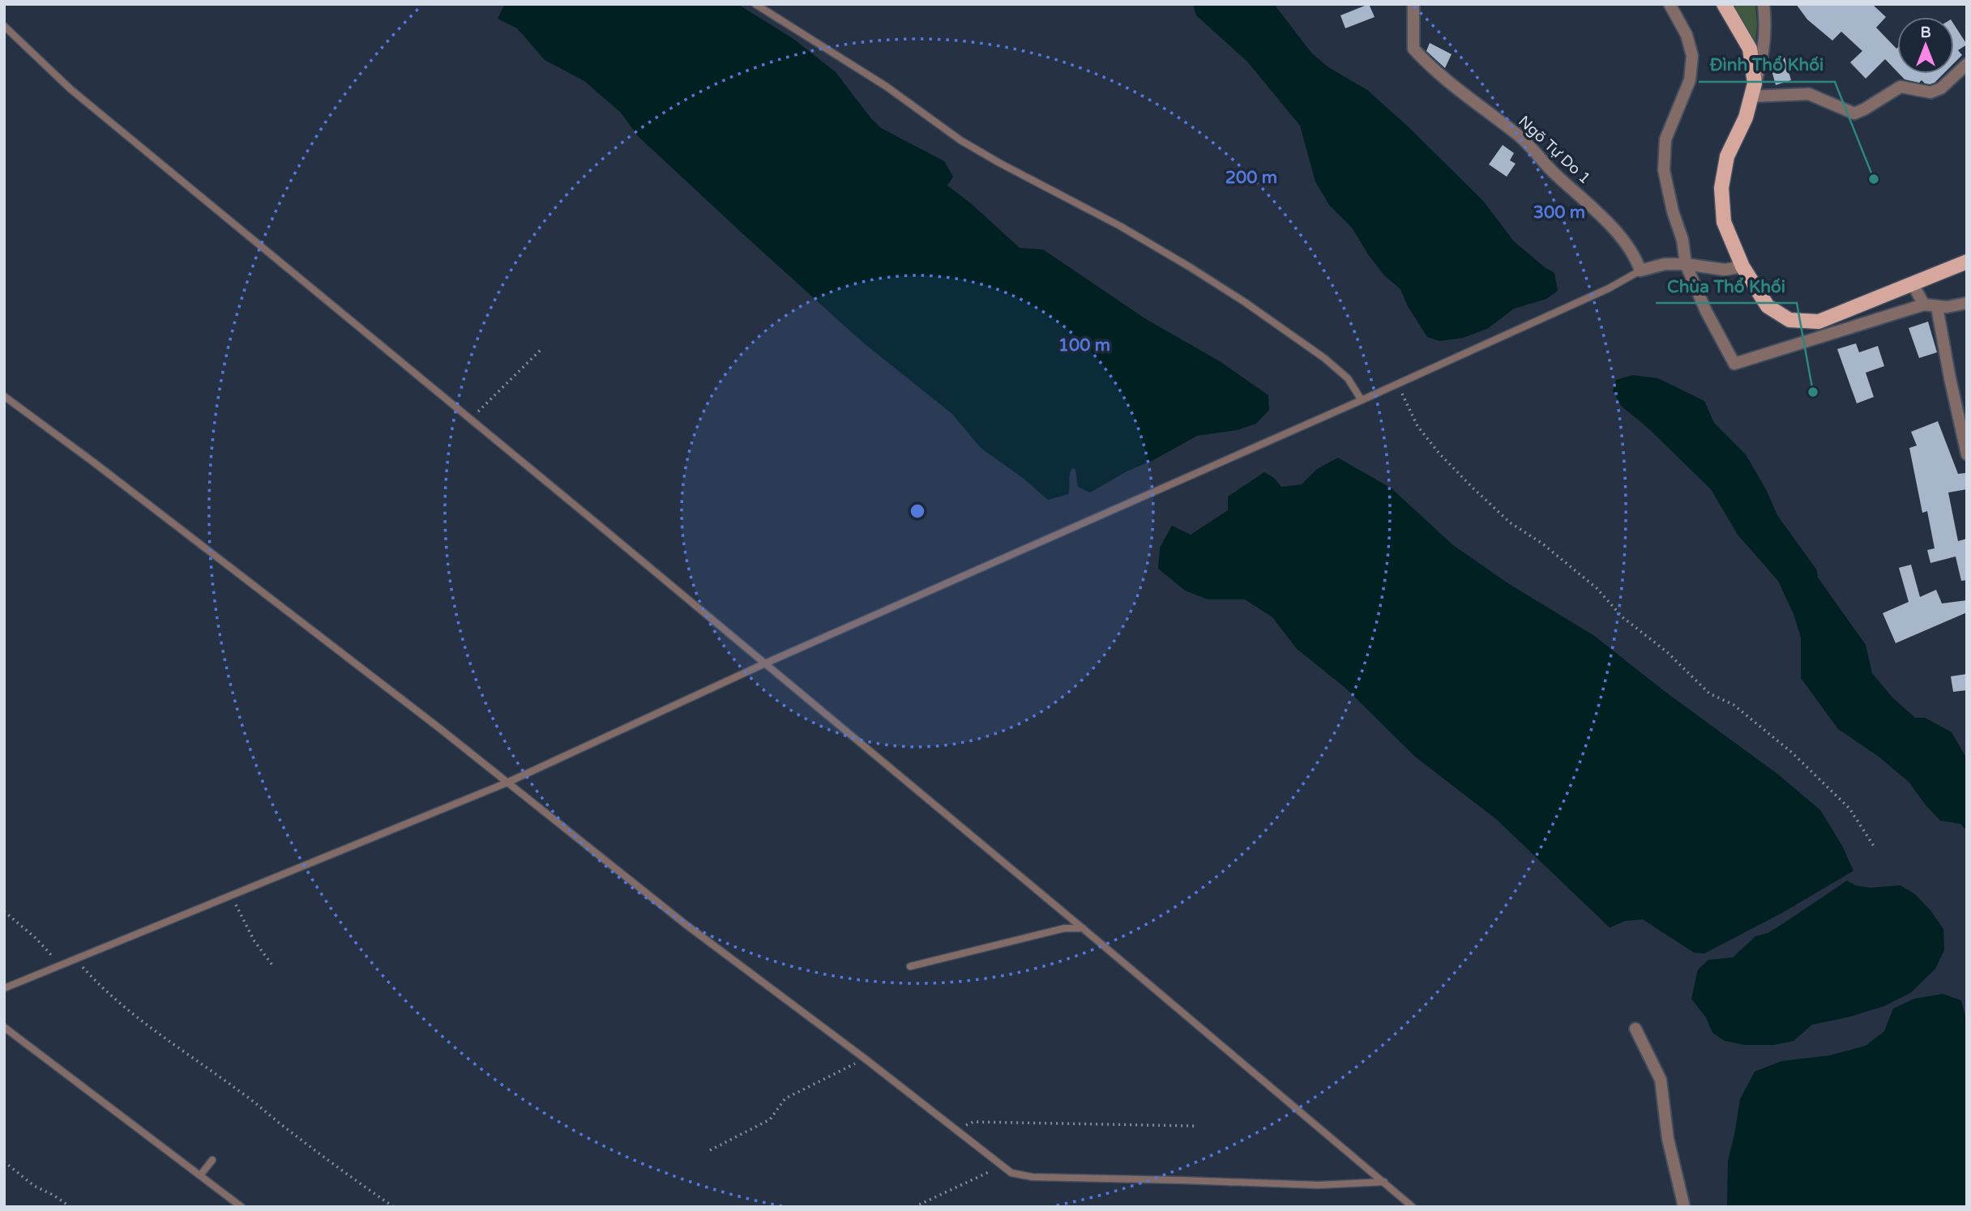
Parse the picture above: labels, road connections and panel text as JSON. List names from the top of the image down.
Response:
{
  "streets": {
    "street": ["Ngõ Tự Do 1"]
  },
  "places": ["Đình Thổ Khối", "Chùa Thổ Khối"],
  "north": "top",
  "rings": ["200 m", "300 m", "100 m"]
}
